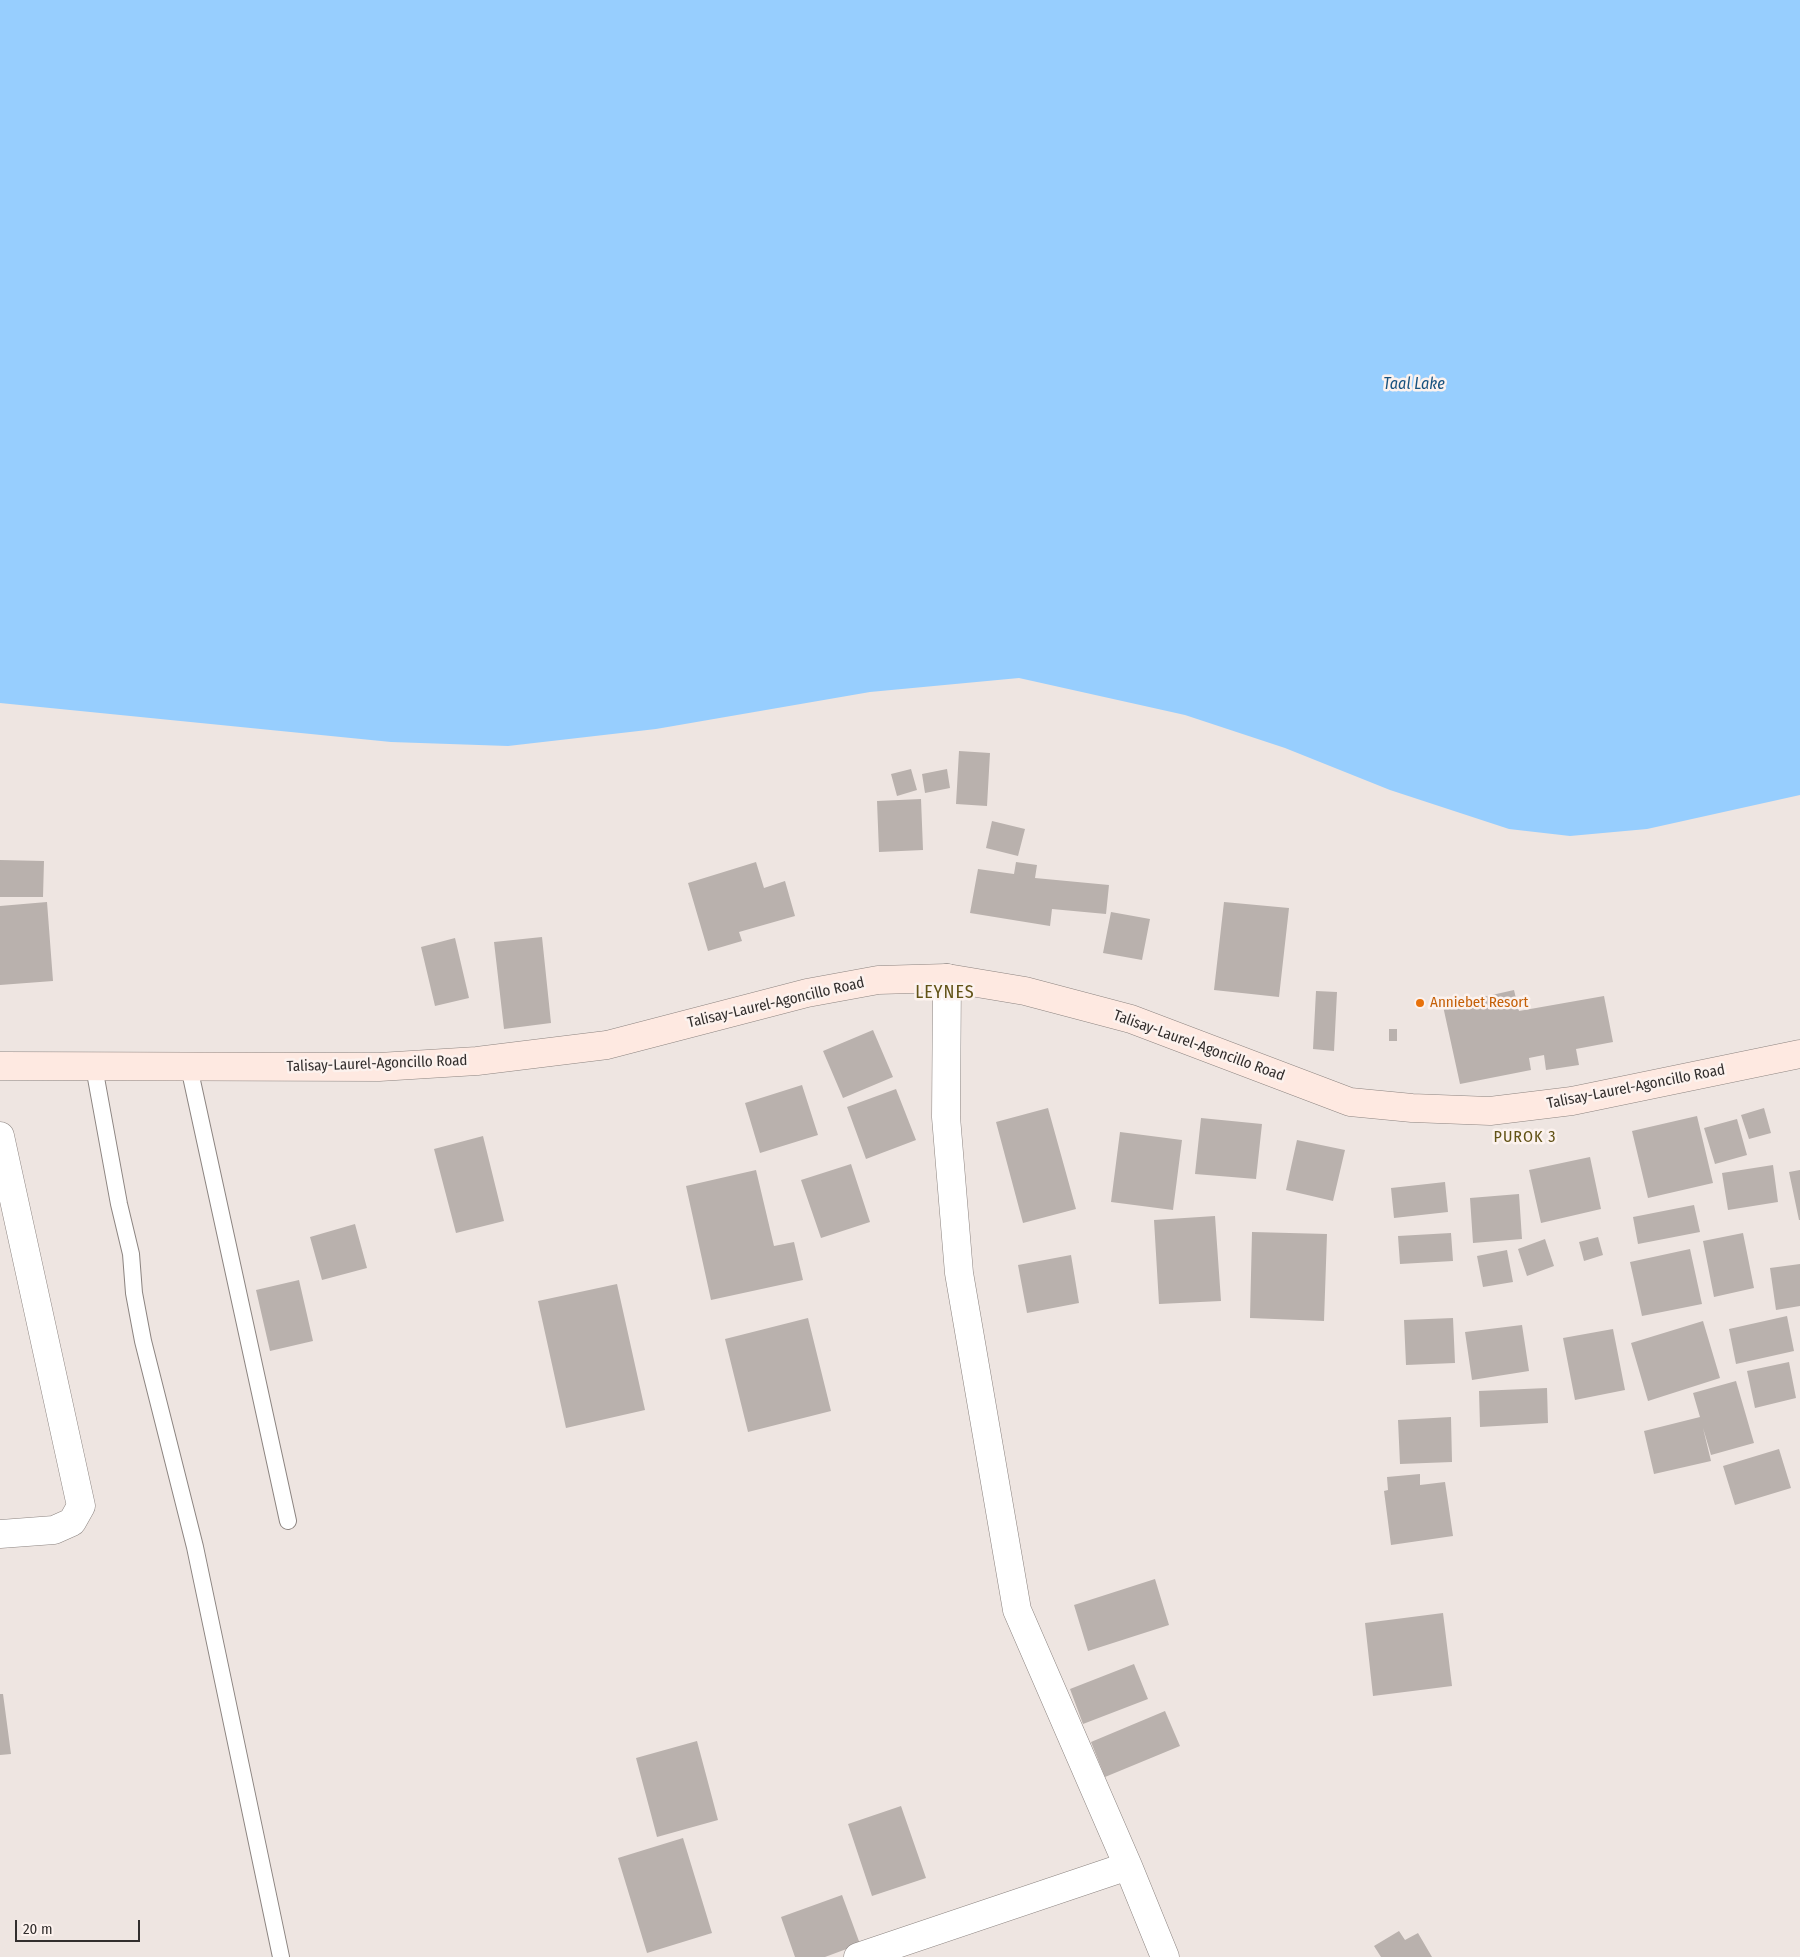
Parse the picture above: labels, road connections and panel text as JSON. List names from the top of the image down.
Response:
{
  "streets": {
    "main road": ["Talisay-Laurel-Agoncillo Road"]
  },
  "districts": ["LEYNES", "PUROK 3"],
  "water": ["Taal Lake"],
  "places": ["Anniebet Resort"],
  "scale_bar": "20 m"
}
